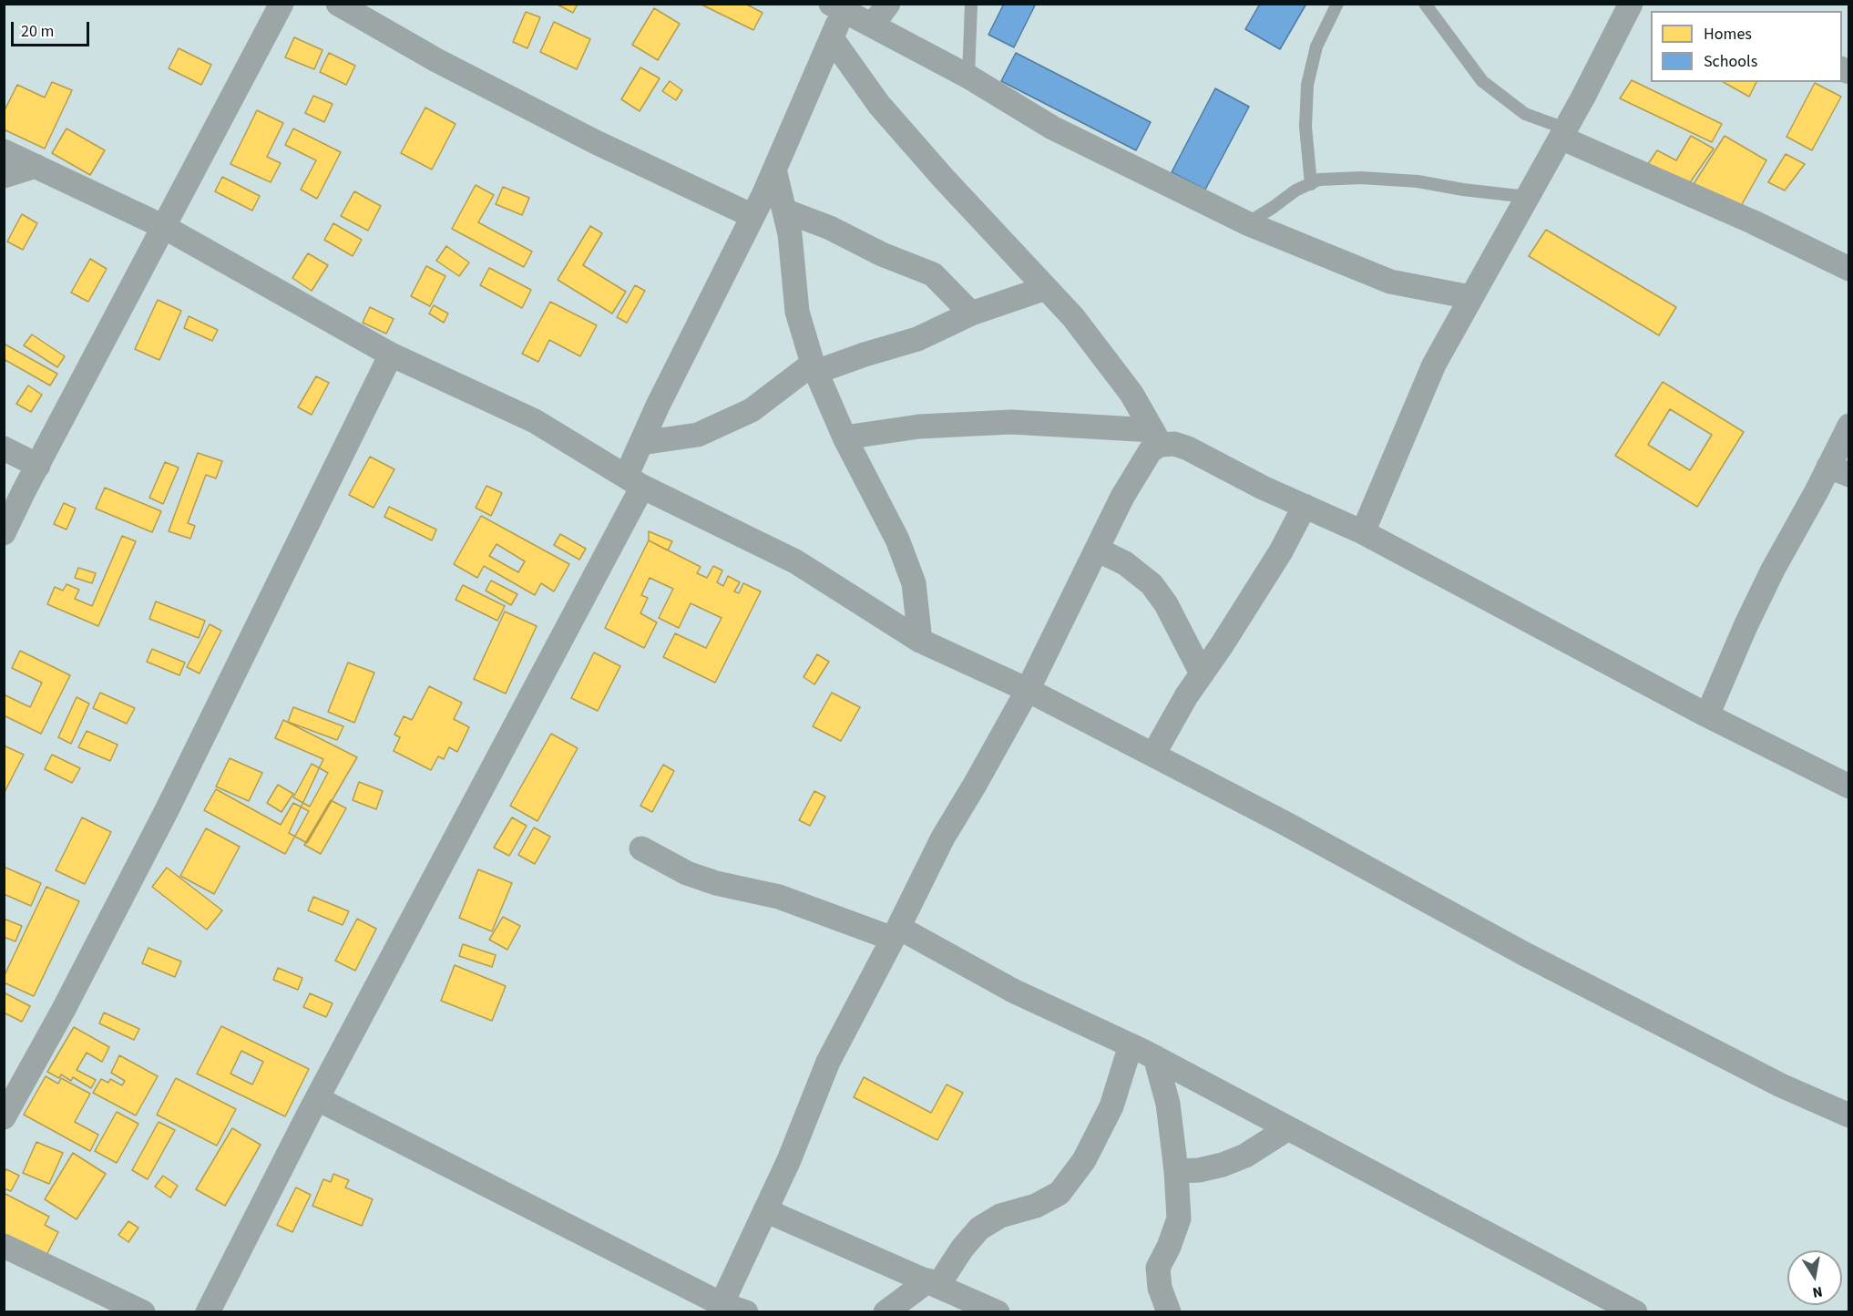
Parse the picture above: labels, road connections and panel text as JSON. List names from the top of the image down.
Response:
{
  "legend": ["Homes", "Schools"],
  "scale_bar": "20 m",
  "north": "bottom"
}
